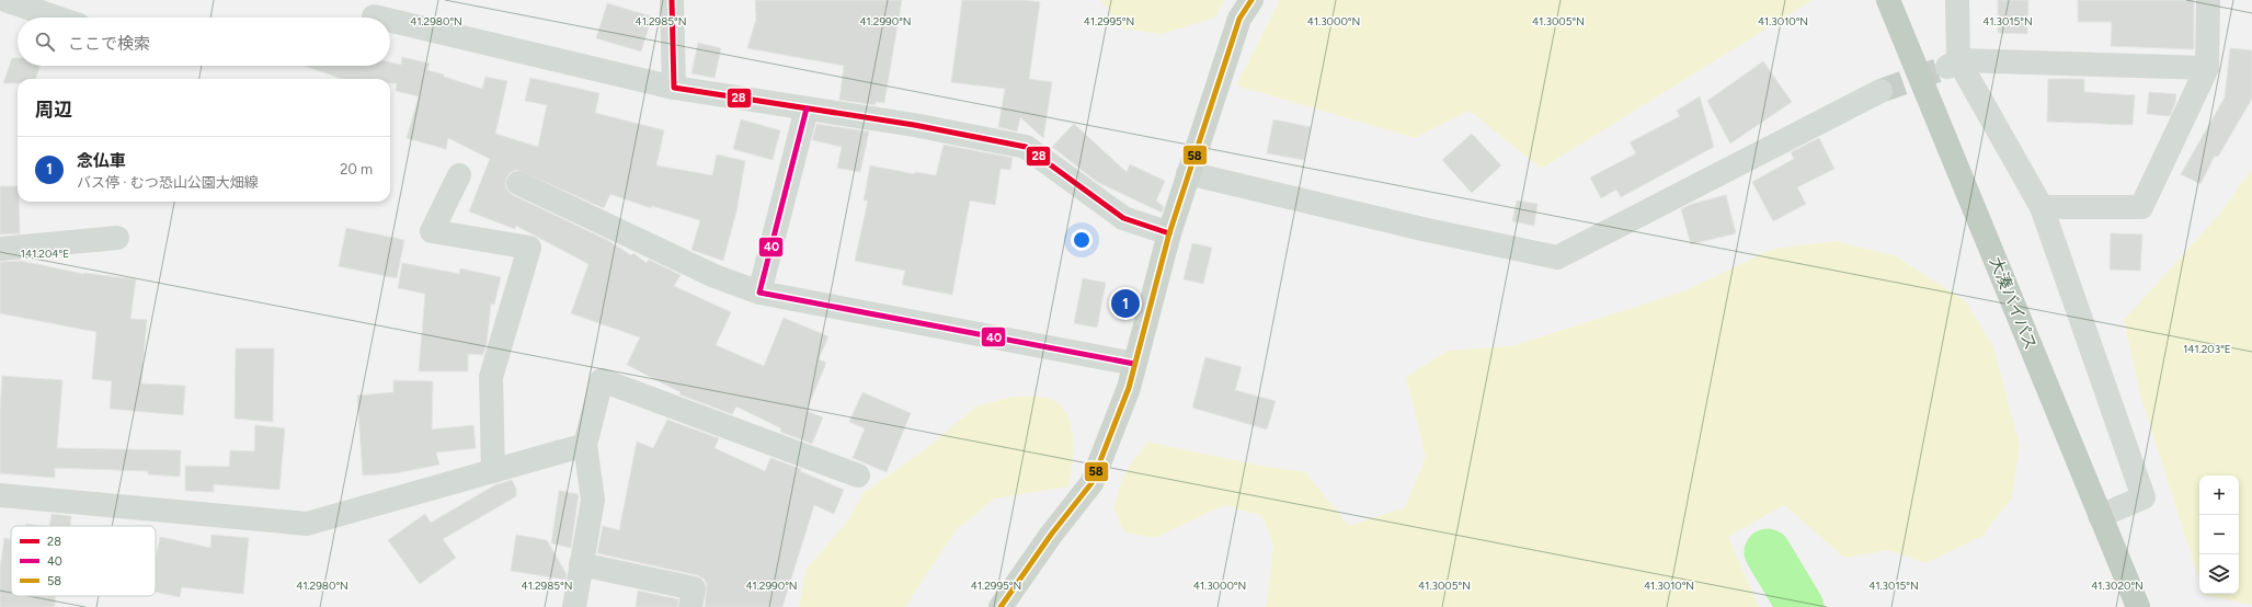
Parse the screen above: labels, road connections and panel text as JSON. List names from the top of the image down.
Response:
{
  "streets": {
    "highway": ["大湊バイパス"]
  },
  "lines": ["transit line 28", "transit line 58", "transit line 40"],
  "legend": ["28", "40", "58"],
  "page": {
    "search": "ここで検索",
    "heading": "周辺",
    "list": [
      {
        "mark": "1",
        "name": "念仏車",
        "note": "バス停 · むつ恐山公園大畑線",
        "value": "20 m"
      }
    ],
    "pins": "1",
    "map_buttons": ["+", "−"]
  },
  "coordinates": [
    "41.2980°N",
    "41.2985°N",
    "41.2990°N",
    "41.2995°N",
    "41.3000°N",
    "41.3005°N",
    "41.3010°N",
    "41.3015°N",
    "141.204°E",
    "141.203°E",
    "41.3020°N"
  ]
}
